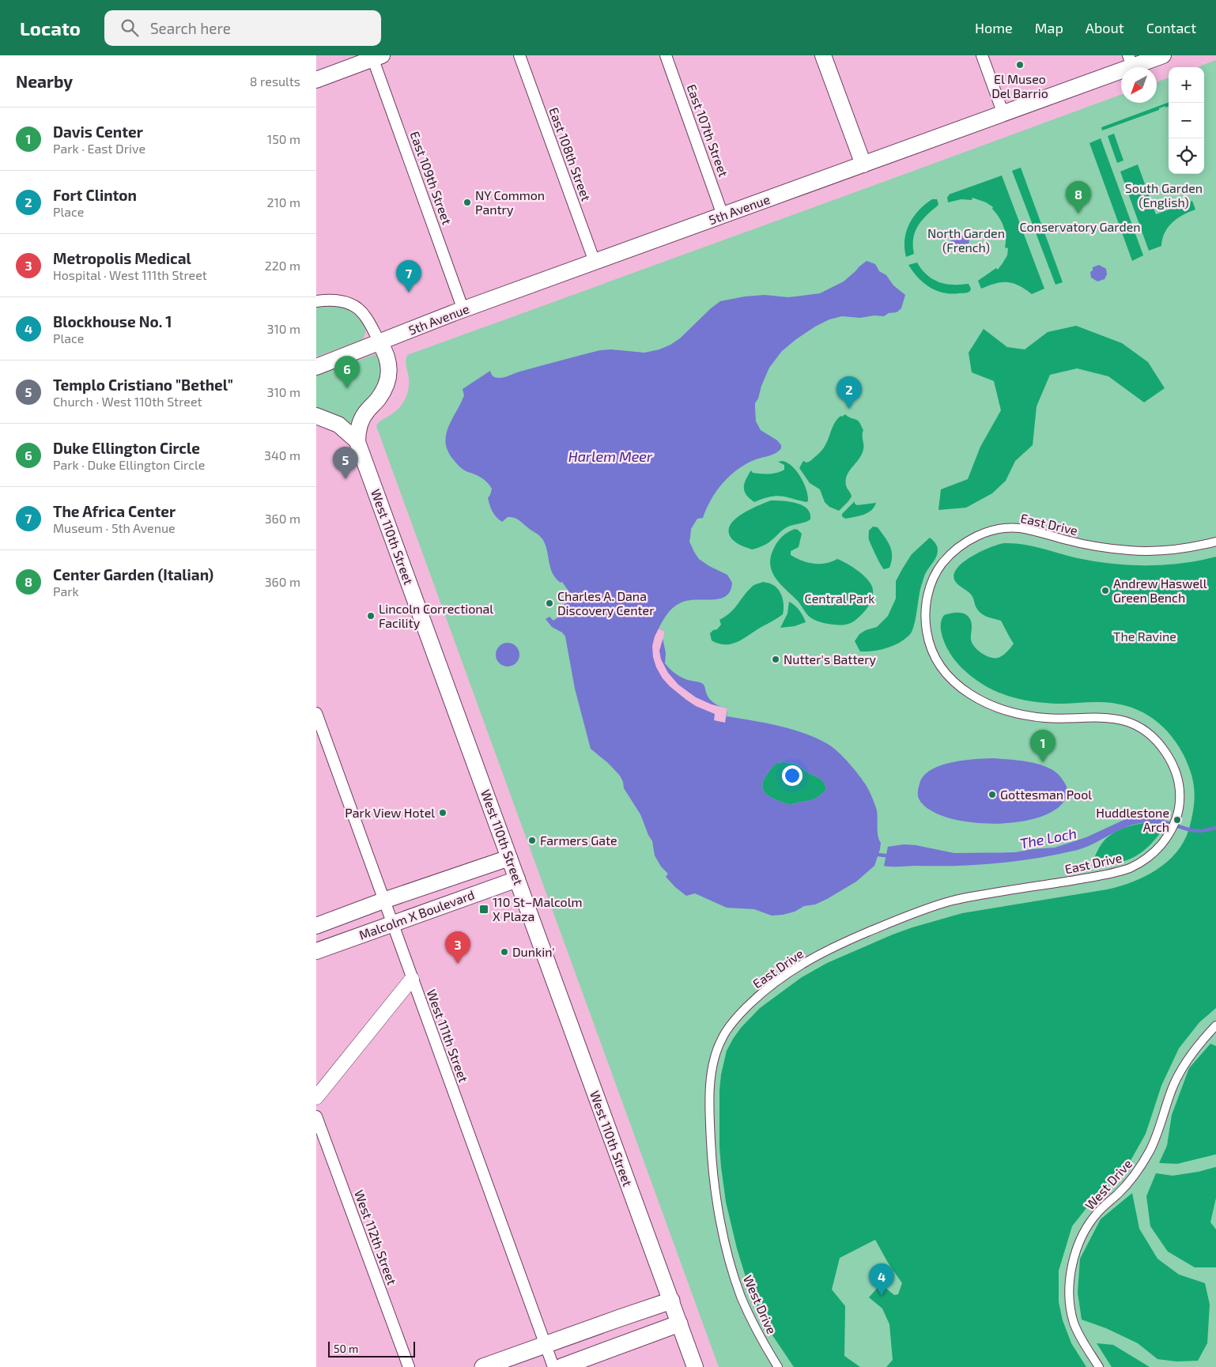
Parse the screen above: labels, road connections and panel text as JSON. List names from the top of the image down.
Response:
{
  "streets": {
    "main road": ["5th Avenue", "West 110th Street", "Malcolm X Boulevard"],
    "street": [
      "East 107th Street",
      "East 108th Street",
      "East 109th Street",
      "East Drive",
      "West 111th Street",
      "West Drive",
      "West 112th Street"
    ]
  },
  "crossings": [
    ["East 107th Street", "5th Avenue"],
    ["East 108th Street", "5th Avenue"],
    ["East 109th Street", "5th Avenue"],
    ["East Drive", "West Drive"],
    ["West 110th Street", "Malcolm X Boulevard"],
    ["Malcolm X Boulevard", "West 111th Street"]
  ],
  "water": ["Harlem Meer", "The Loch"],
  "parks": [
    "South Garden (English)",
    "Conservatory Garden",
    "North Garden (French)",
    "Central Park",
    "The Ravine"
  ],
  "places": {
    "other": [
      "El Museo Del Barrio",
      "NY Common Pantry",
      "Andrew Haswell Green Bench",
      "Charles A. Dana Discovery Center",
      "Lincoln Correctional Facility",
      "Nutter's Battery",
      "Gottesman Pool",
      "Park View Hotel",
      "Huddlestone Arch",
      "Farmers Gate",
      "Dunkin'"
    ],
    "transit": ["110 St–Malcolm X Plaza"]
  },
  "scale_bar": "50 m",
  "north": "bottom left",
  "page": {
    "header": "Locato",
    "search": "Search here",
    "nav": [
      "Home",
      "Map",
      "About",
      "Contact"
    ],
    "heading": ["Nearby", "8 results"],
    "map_buttons": ["+", "−"],
    "list": [
      {
        "mark": "1",
        "name": "Davis Center",
        "note": "Park · East Drive",
        "value": "150 m"
      },
      {
        "mark": "2",
        "name": "Fort Clinton",
        "note": "Place",
        "value": "210 m"
      },
      {
        "mark": "3",
        "name": "Metropolis Medical",
        "note": "Hospital · West 111th Street",
        "value": "220 m"
      },
      {
        "mark": "4",
        "name": "Blockhouse No. 1",
        "note": "Place",
        "value": "310 m"
      },
      {
        "mark": "5",
        "name": "Templo Cristiano \"Bethel\"",
        "note": "Church · West 110th Street",
        "value": "310 m"
      },
      {
        "mark": "6",
        "name": "Duke Ellington Circle",
        "note": "Park · Duke Ellington Circle",
        "value": "340 m"
      },
      {
        "mark": "7",
        "name": "The Africa Center",
        "note": "Museum · 5th Avenue",
        "value": "360 m"
      },
      {
        "mark": "8",
        "name": "Center Garden (Italian)",
        "note": "Park",
        "value": "360 m"
      }
    ],
    "pins": [
      "8",
      "7",
      "6",
      "2",
      "5",
      "1",
      "3",
      "4"
    ],
    "scale": "50 m"
  }
}
